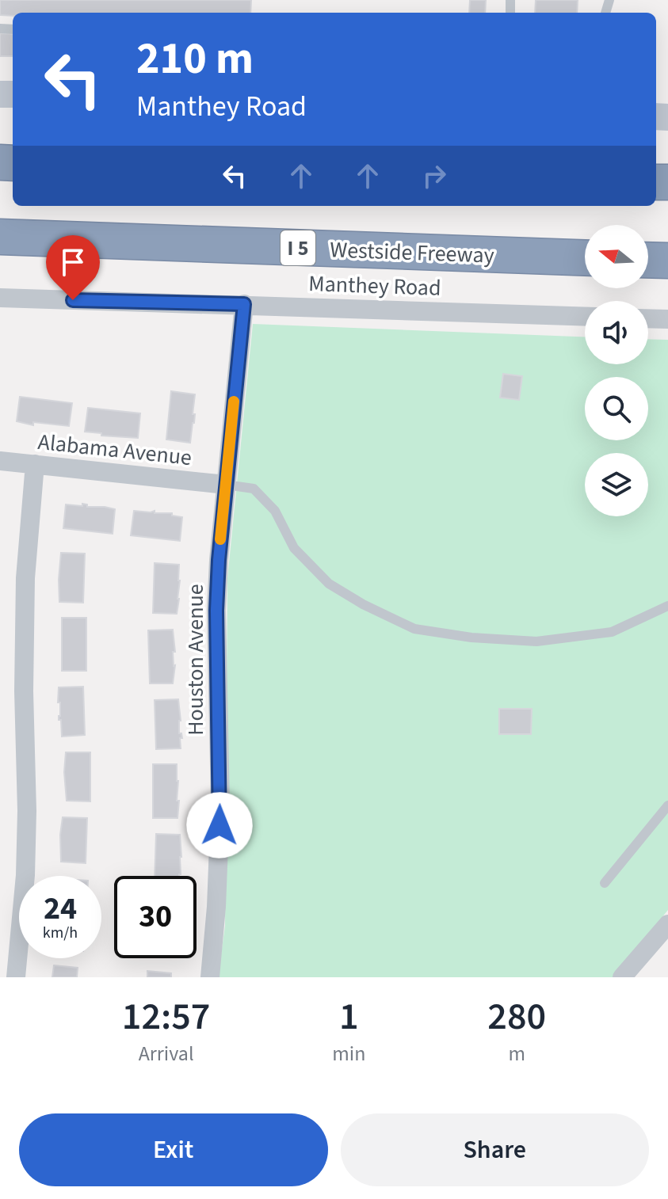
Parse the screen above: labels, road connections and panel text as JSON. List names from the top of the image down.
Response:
{
  "streets": {
    "highway": ["I 5", "Westside Freeway"],
    "street": ["Manthey Road", "Alabama Avenue", "Houston Avenue"]
  },
  "crossings": [
    ["Manthey Road", "Houston Avenue"],
    ["Alabama Avenue", "Houston Avenue"]
  ],
  "north": "left",
  "page": {
    "turn": ["210 m", "Manthey Road"],
    "speed": "24 km/h",
    "limit": "30",
    "eta": [
      "12:57",
      "Arrival",
      "1",
      "min",
      "280",
      "m"
    ],
    "buttons": ["Exit", "Share"]
  }
}
